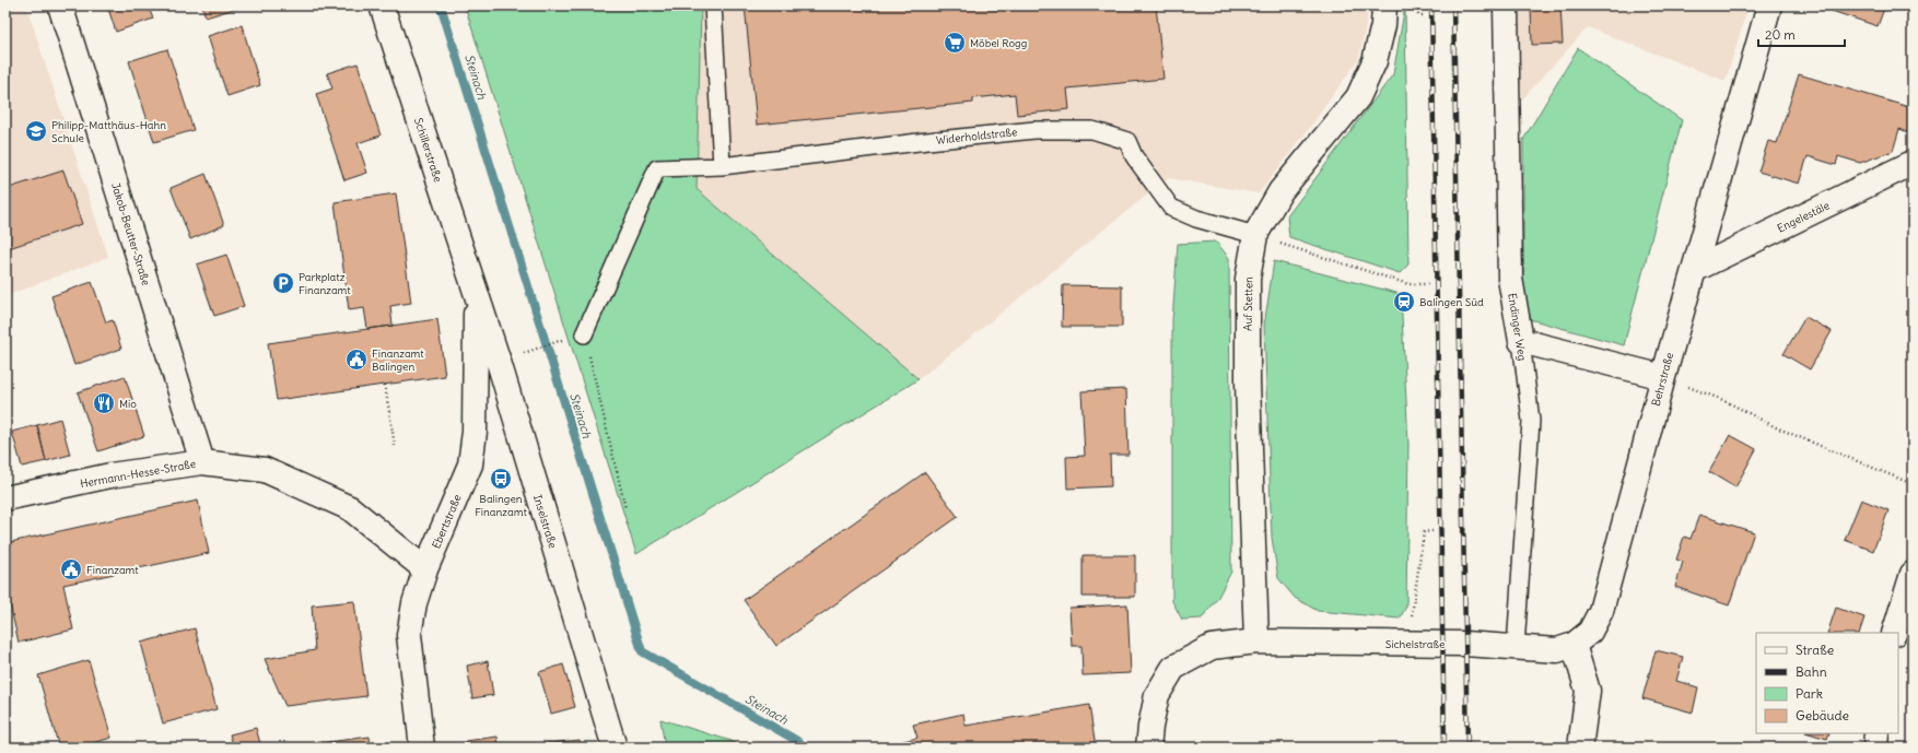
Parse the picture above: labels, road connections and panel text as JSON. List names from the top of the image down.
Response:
{
  "streets": {
    "street": [
      "Schillerstraße",
      "Engelestäle",
      "Jakob-Beutter-Straße",
      "Auf Stetten",
      "Endinger Weg",
      "Behrstraße",
      "Hermann-Hesse-Straße",
      "Ebertstraße",
      "Inselstraße",
      "Sichelstraße"
    ],
    "lane": ["Widerholdstraße"]
  },
  "crossings": [
    ["Widerholdstraße", "Auf Stetten"],
    ["Schillerstraße", "Ebertstraße"],
    ["Schillerstraße", "Inselstraße"],
    ["Engelestäle", "Behrstraße"],
    ["Jakob-Beutter-Straße", "Hermann-Hesse-Straße"],
    ["Auf Stetten", "Sichelstraße"],
    ["Endinger Weg", "Sichelstraße"],
    ["Behrstraße", "Sichelstraße"],
    ["Hermann-Hesse-Straße", "Ebertstraße"],
    ["Ebertstraße", "Inselstraße"]
  ],
  "water": ["Steinach"],
  "places": {
    "supermarket": ["Möbel Rogg"],
    "school or university": ["Philipp-Matthäus-Hahn Schule"],
    "parking": ["Parkplatz Finanzamt"],
    "station": ["Balingen Süd"],
    "public building": ["Finanzamt Balingen", "Finanzamt"],
    "restaurant": ["Mio"],
    "bus stop": ["Balingen Finanzamt"]
  },
  "legend": [
    "Straße",
    "Bahn",
    "Park",
    "Gebäude"
  ],
  "scale_bar": "20 m"
}
